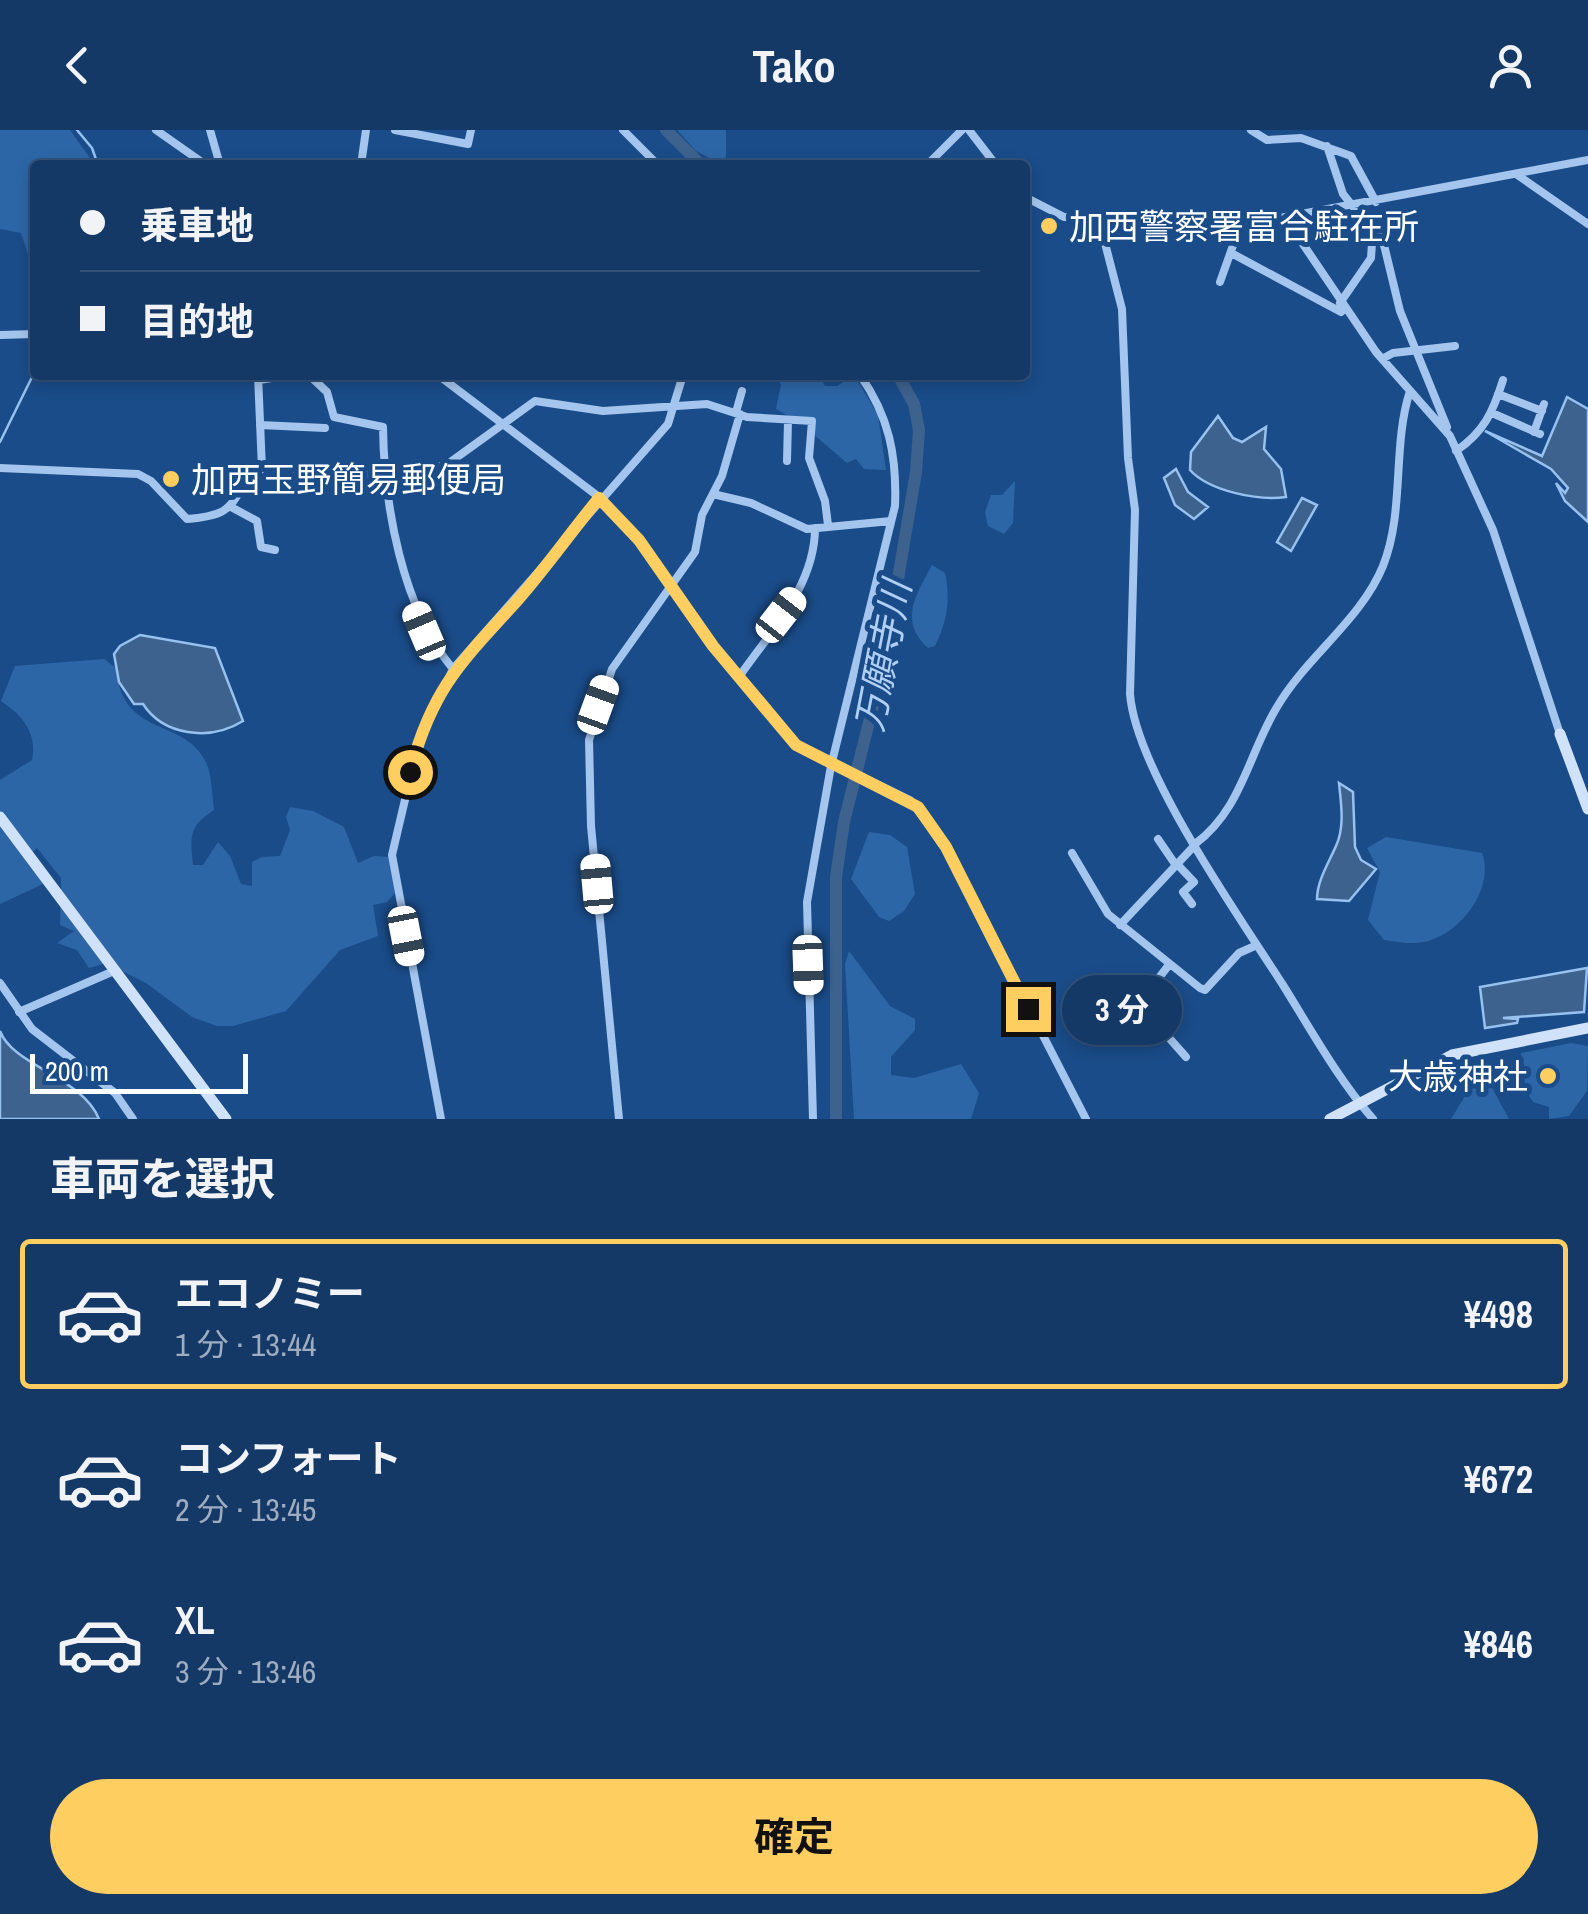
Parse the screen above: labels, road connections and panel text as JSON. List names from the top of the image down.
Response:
{
  "water": ["万願寺川"],
  "places": ["加西警察署富合駐在所", "加西玉野簡易郵便局", "大歳神社"],
  "scale_bar": "200 m",
  "page": {
    "header": "Tako",
    "banner": ["乗車地", "目的地"],
    "bubble": "3 分",
    "scale": "200 m",
    "heading": "車両を選択",
    "list": [
      {
        "name": "エコノミー",
        "note": "1 分 · 13:44",
        "value": "¥498"
      },
      {
        "name": "コンフォート",
        "note": "2 分 · 13:45",
        "value": "¥672"
      },
      {
        "name": "XL",
        "note": "3 分 · 13:46",
        "value": "¥846"
      }
    ],
    "buttons": "確定"
  }
}
